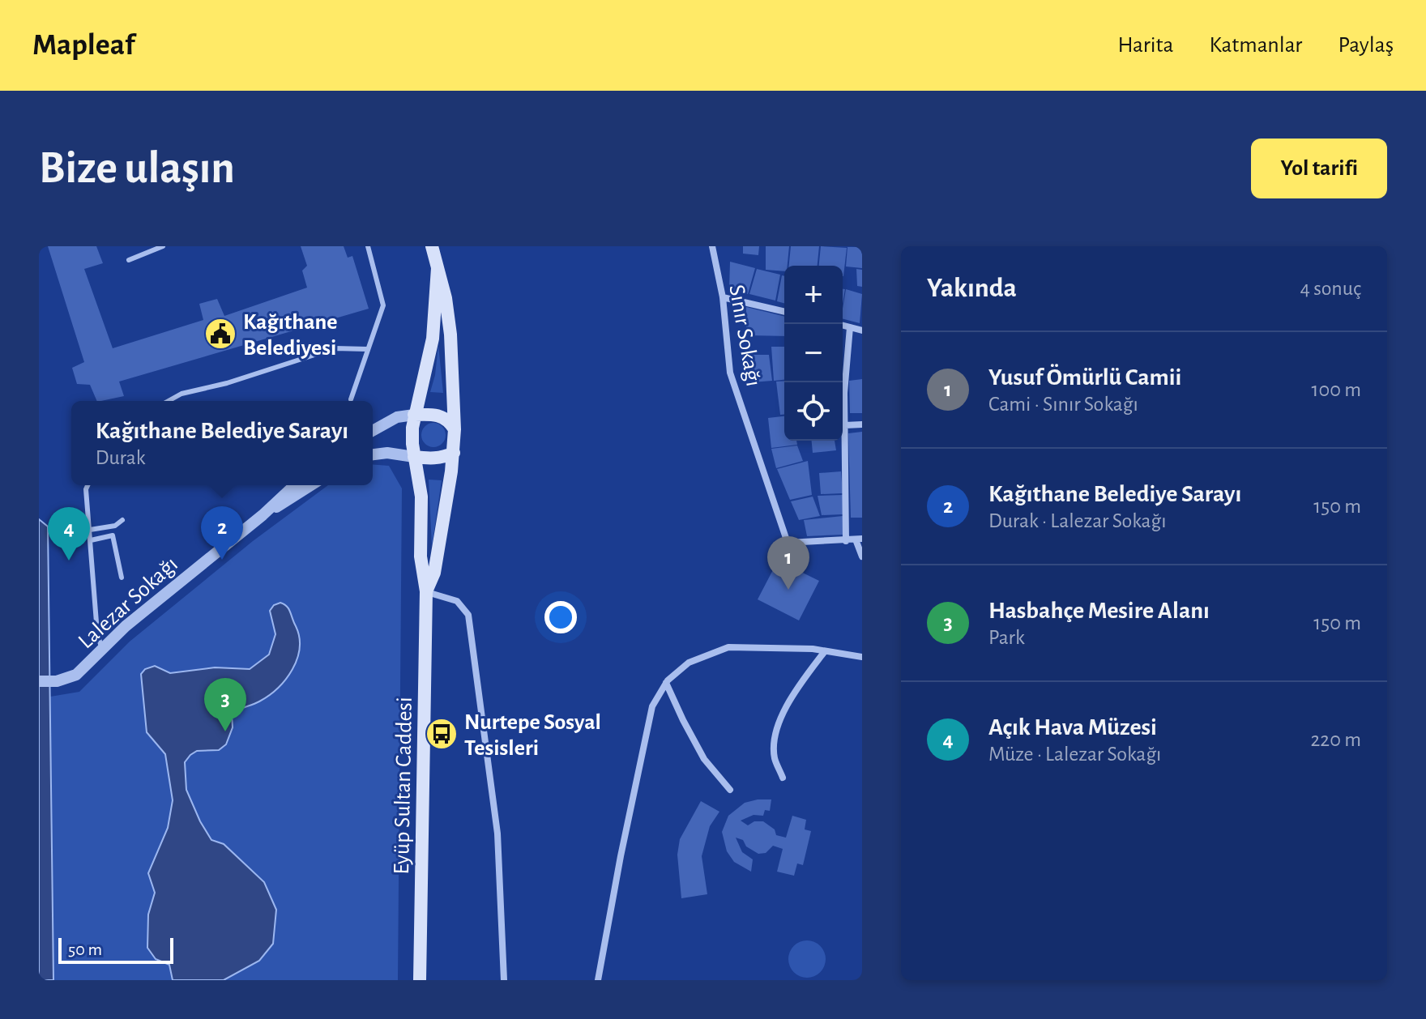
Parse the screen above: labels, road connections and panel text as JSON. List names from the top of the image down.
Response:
{
  "streets": {
    "main road": ["Eyüp Sultan Caddesi"],
    "street": ["Sınır Sokağı", "Lalezar Sokağı"]
  },
  "places": {
    "public building": ["Kağıthane Belediyesi"],
    "bus stop": ["Nurtepe Sosyal Tesisleri"]
  },
  "scale_bar": "50 m",
  "page": {
    "header": "Mapleaf",
    "nav": ["Harita", "Katmanlar", "Paylaş"],
    "buttons": "Yol tarifi",
    "title": "Bize ulaşın",
    "heading": ["Yakında", "4 sonuç"],
    "map_buttons": ["+", "−"],
    "list": [
      {
        "mark": "1",
        "name": "Yusuf Ömürlü Camii",
        "note": "Cami · Sınır Sokağı",
        "value": "100 m"
      },
      {
        "mark": "2",
        "name": "Kağıthane Belediye Sarayı",
        "note": "Durak · Lalezar Sokağı",
        "value": "150 m"
      },
      {
        "mark": "3",
        "name": "Hasbahçe Mesire Alanı",
        "note": "Park",
        "value": "150 m"
      },
      {
        "mark": "4",
        "name": "Açık Hava Müzesi",
        "note": "Müze · Lalezar Sokağı",
        "value": "220 m"
      }
    ],
    "popup": ["Kağıthane Belediye Sarayı", "Durak"],
    "pins": [
      "2",
      "4",
      "1",
      "3"
    ],
    "scale": "50 m"
  }
}
